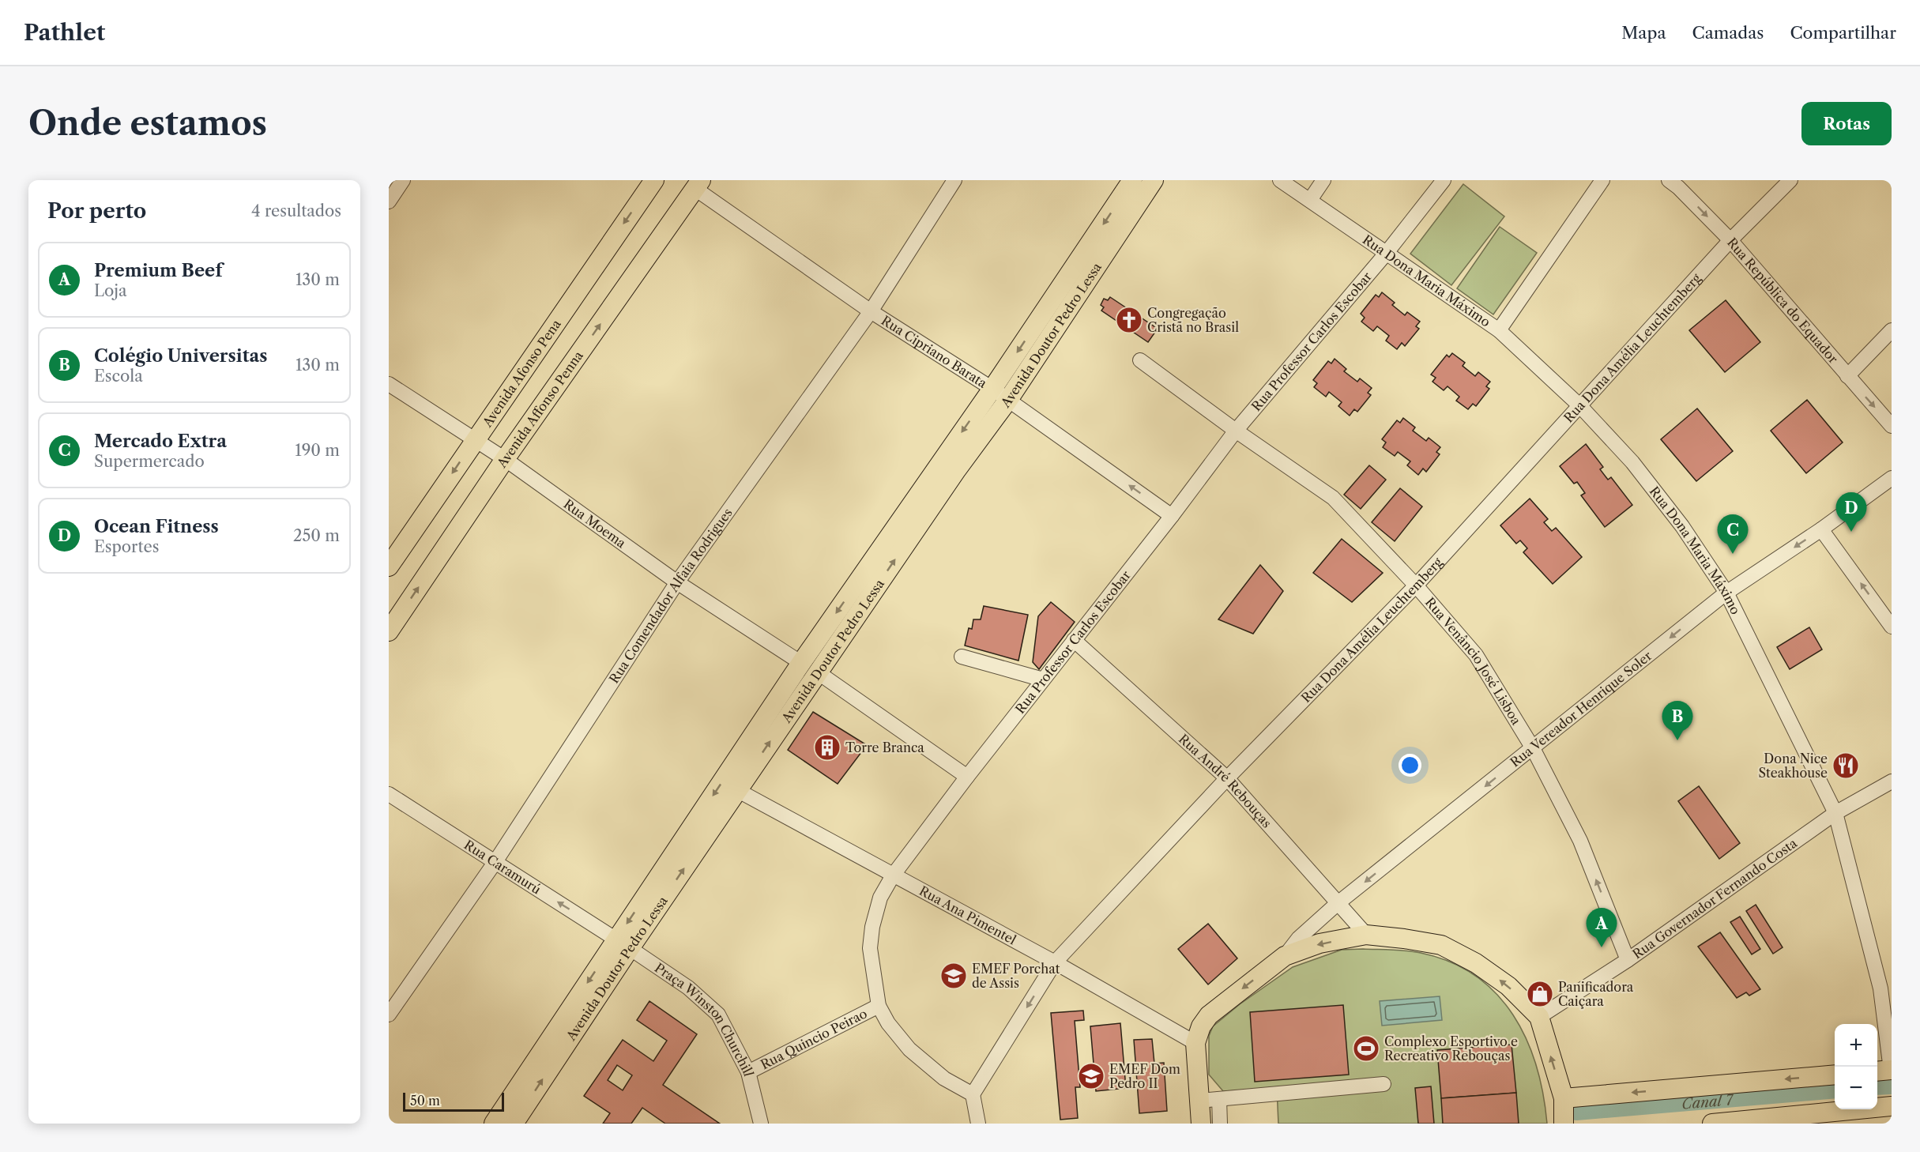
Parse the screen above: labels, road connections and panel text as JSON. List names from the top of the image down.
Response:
{
  "streets": {
    "main road": ["Avenida Doutor Pedro Lessa", "Avenida Afonso Pena", "Avenida Affonso Penna"],
    "street": [
      "Rua Dona Maria Máximo",
      "Rua República do Equador",
      "Rua Professor Carlos Escobar",
      "Rua Dona Amélia Leuchtemberg",
      "Rua Cipriano Barata",
      "Rua Moema",
      "Rua Comendador Alfaia Rodrigues",
      "Rua Venâncio José Lisboa",
      "Rua Vereador Henrique Soler",
      "Rua André Rebouças",
      "Rua Caramurú",
      "Rua Governador Fernando Costa",
      "Rua Ana Pimentel",
      "Praça Winston Churchill",
      "Rua Quincio Peirao"
    ]
  },
  "crossings": [
    ["Rua Dona Maria Máximo", "Rua Professor Carlos Escobar"],
    ["Rua Dona Maria Máximo", "Rua Dona Amélia Leuchtemberg"],
    ["Rua Dona Maria Máximo", "Rua Vereador Henrique Soler"],
    ["Rua Dona Maria Máximo", "Rua Governador Fernando Costa"],
    ["Rua República do Equador", "Rua Dona Amélia Leuchtemberg"],
    ["Avenida Doutor Pedro Lessa", "Rua Cipriano Barata"],
    ["Avenida Doutor Pedro Lessa", "Rua Moema"],
    ["Avenida Doutor Pedro Lessa", "Rua Caramurú"],
    ["Avenida Doutor Pedro Lessa", "Rua Ana Pimentel"],
    ["Avenida Doutor Pedro Lessa", "Praça Winston Churchill"],
    ["Rua Professor Carlos Escobar", "Rua Dona Amélia Leuchtemberg"],
    ["Rua Professor Carlos Escobar", "Rua Cipriano Barata"],
    ["Rua Professor Carlos Escobar", "Rua Moema"],
    ["Rua Professor Carlos Escobar", "Rua Venâncio José Lisboa"],
    ["Rua Professor Carlos Escobar", "Rua André Rebouças"],
    ["Rua Professor Carlos Escobar", "Rua Ana Pimentel"],
    ["Rua Professor Carlos Escobar", "Rua Quincio Peirao"],
    ["Rua Dona Amélia Leuchtemberg", "Rua Venâncio José Lisboa"],
    ["Rua Dona Amélia Leuchtemberg", "Rua André Rebouças"],
    ["Rua Dona Amélia Leuchtemberg", "Rua Ana Pimentel"],
    ["Rua Cipriano Barata", "Avenida Affonso Penna"],
    ["Rua Cipriano Barata", "Rua Comendador Alfaia Rodrigues"],
    ["Avenida Afonso Pena", "Rua Moema"],
    ["Avenida Affonso Penna", "Rua Moema"],
    ["Rua Moema", "Rua Comendador Alfaia Rodrigues"],
    ["Rua Comendador Alfaia Rodrigues", "Rua Caramurú"],
    ["Rua Venâncio José Lisboa", "Rua Vereador Henrique Soler"],
    ["Rua Venâncio José Lisboa", "Rua Governador Fernando Costa"],
    ["Rua Vereador Henrique Soler", "Rua André Rebouças"],
    ["Rua Caramurú", "Praça Winston Churchill"],
    ["Praça Winston Churchill", "Rua Quincio Peirao"]
  ],
  "one_way": [
    "Rua República do Equador",
    "Avenida Afonso Pena",
    "Avenida Affonso Penna",
    "Rua Vereador Henrique Soler",
    "Rua Caramurú"
  ],
  "water": ["Canal 7"],
  "places": {
    "church": ["Congregação Cristã no Brasil"],
    "building": ["Torre Branca"],
    "restaurant": ["Dona Nice Steakhouse"],
    "school or university": ["EMEF Porchat de Assis", "EMEF Dom Pedro II"],
    "shop": ["Panificadora Caiçara"],
    "sports": ["Complexo Esportivo e Recreativo Rebouças"]
  },
  "scale_bar": "50 m",
  "page": {
    "header": "Pathlet",
    "nav": ["Mapa", "Camadas", "Compartilhar"],
    "buttons": "Rotas",
    "title": "Onde estamos",
    "heading": ["Por perto", "4 resultados"],
    "list": [
      {
        "mark": "A",
        "name": "Premium Beef",
        "note": "Loja",
        "value": "130 m"
      },
      {
        "mark": "B",
        "name": "Colégio Universitas",
        "note": "Escola",
        "value": "130 m"
      },
      {
        "mark": "C",
        "name": "Mercado Extra",
        "note": "Supermercado",
        "value": "190 m"
      },
      {
        "mark": "D",
        "name": "Ocean Fitness",
        "note": "Esportes",
        "value": "250 m"
      }
    ],
    "pins": [
      "D",
      "C",
      "B",
      "A"
    ],
    "map_buttons": ["+", "−"],
    "scale": "50 m"
  }
}
